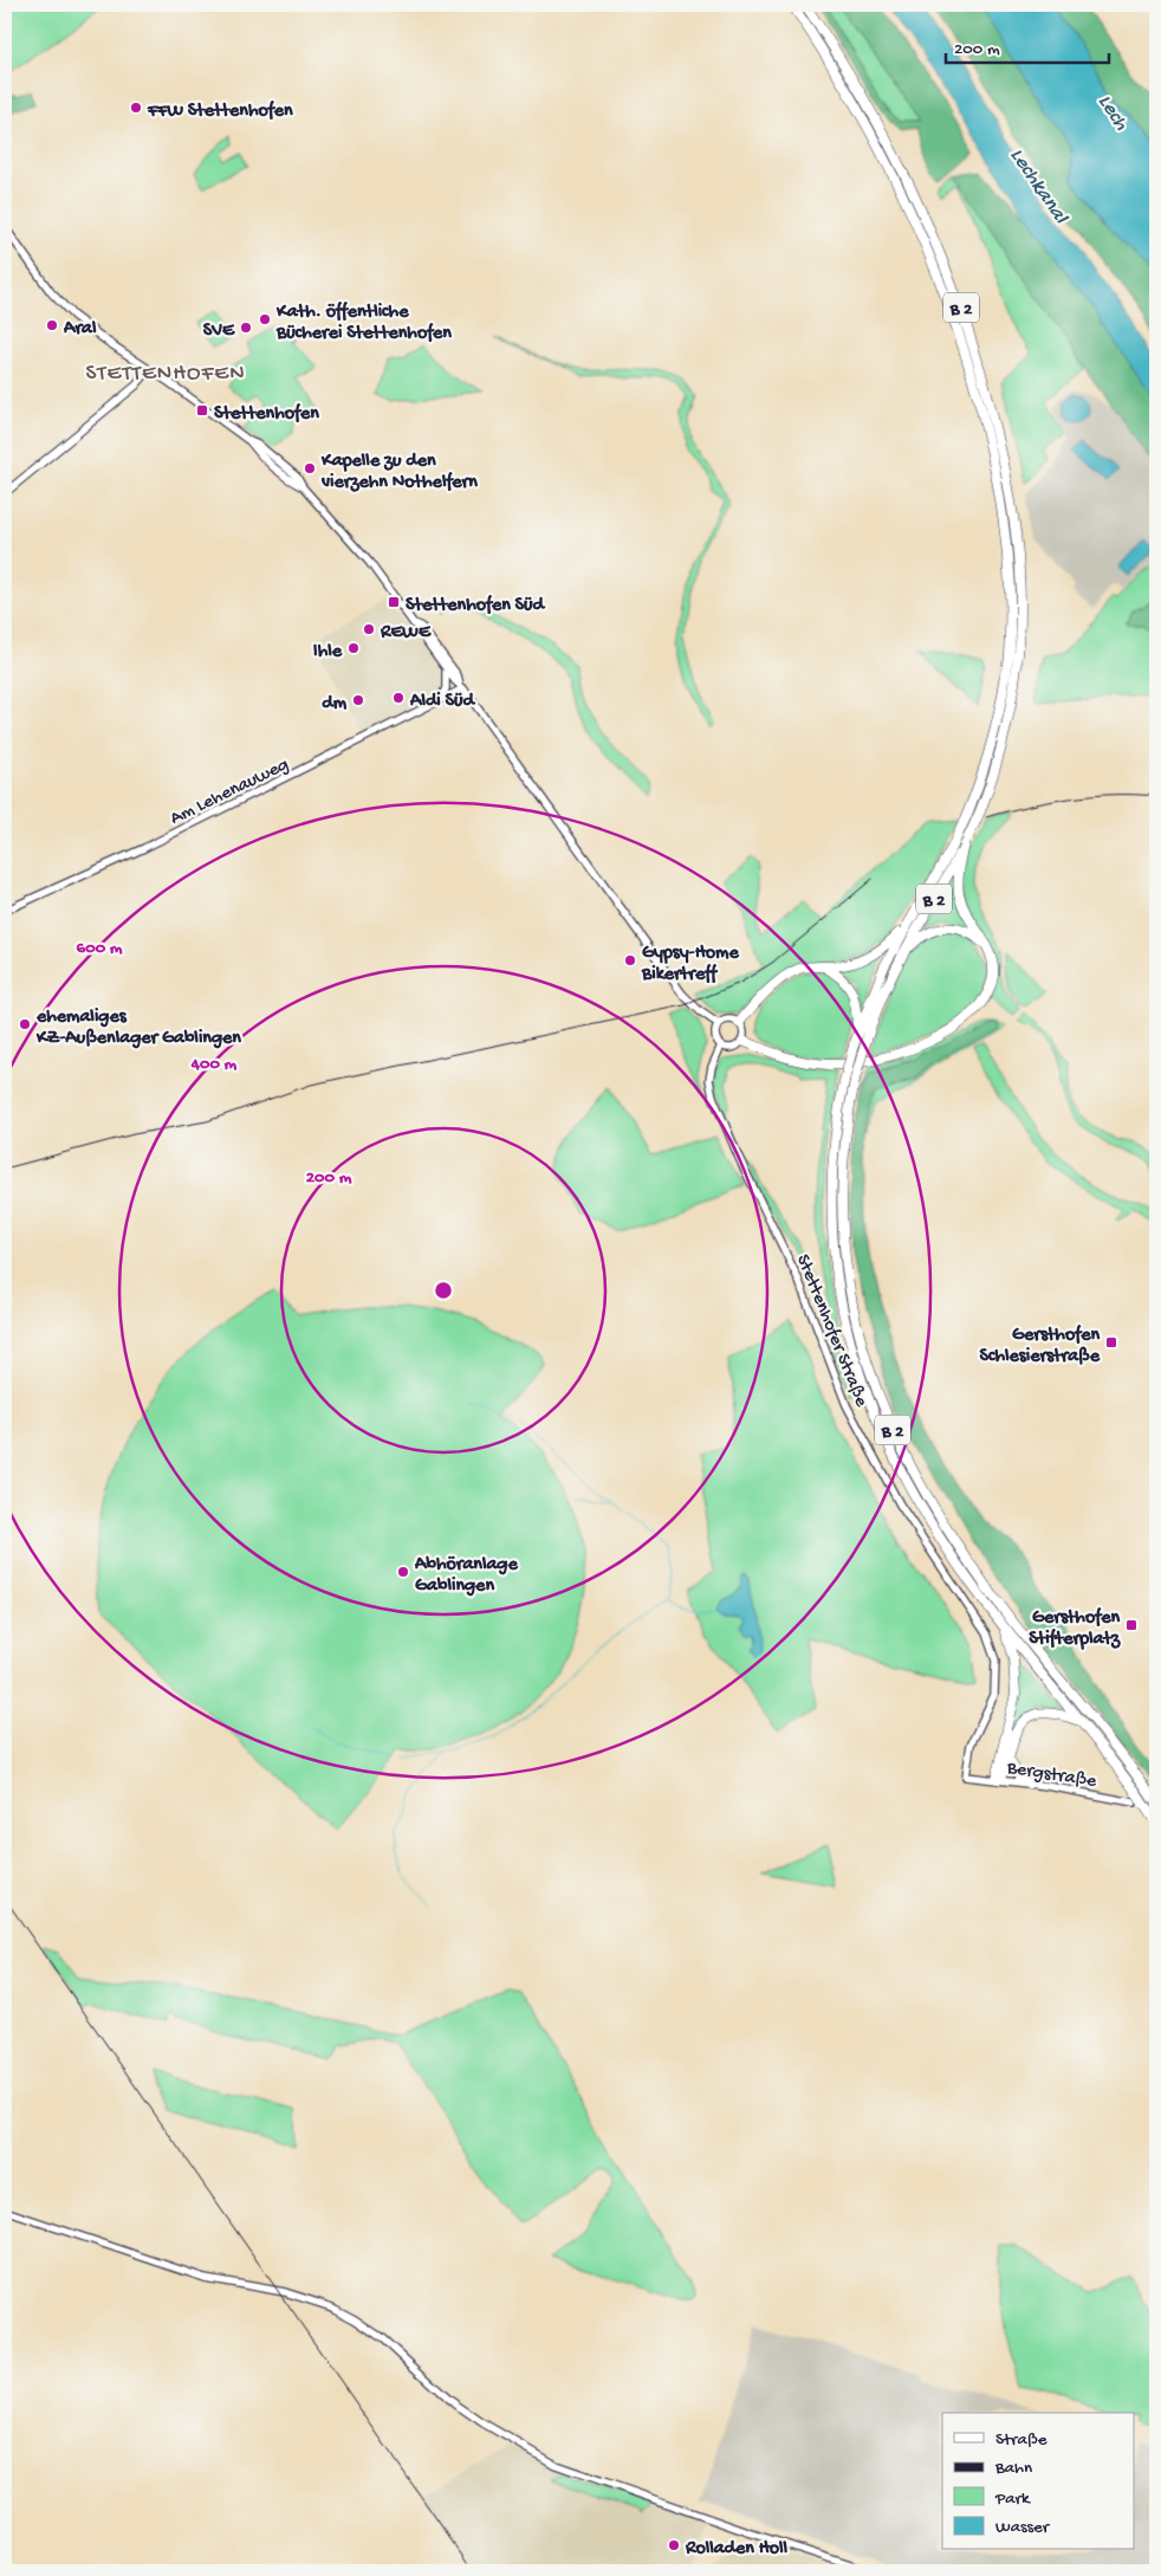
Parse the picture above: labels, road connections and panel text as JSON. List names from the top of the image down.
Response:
{
  "streets": {
    "highway": ["B 2"],
    "street": ["Am Lehenauweg", "Stettenhofer Straße", "Bergstraße"]
  },
  "crossings": [
    ["B 2", "Bergstraße"],
    ["Stettenhofer Straße", "Bergstraße"]
  ],
  "districts": ["STETTENHOFEN"],
  "water": ["Lech", "Lechkanal"],
  "places": {
    "other": [
      "FFW Stettenhofen",
      "Kath. öffentliche Bücherei Stettenhofen",
      "Aral",
      "SVE",
      "Kapelle zu den vierzehn Nothelfern",
      "REWE",
      "Ihle",
      "Aldi Süd",
      "dm",
      "Gypsy-Home Bikertreff",
      "ehemaliges KZ-Außenlager Gablingen",
      "Abhöranlage Gablingen",
      "Rolladen Holl"
    ],
    "transit": [
      "Stettenhofen",
      "Stettenhofen Süd",
      "Gersthofen Schlesierstraße",
      "Gersthofen Stifterplatz"
    ]
  },
  "legend": [
    "Straße",
    "Bahn",
    "Park",
    "Wasser"
  ],
  "scale_bar": "200 m",
  "rings": ["600 m", "400 m", "200 m"]
}
